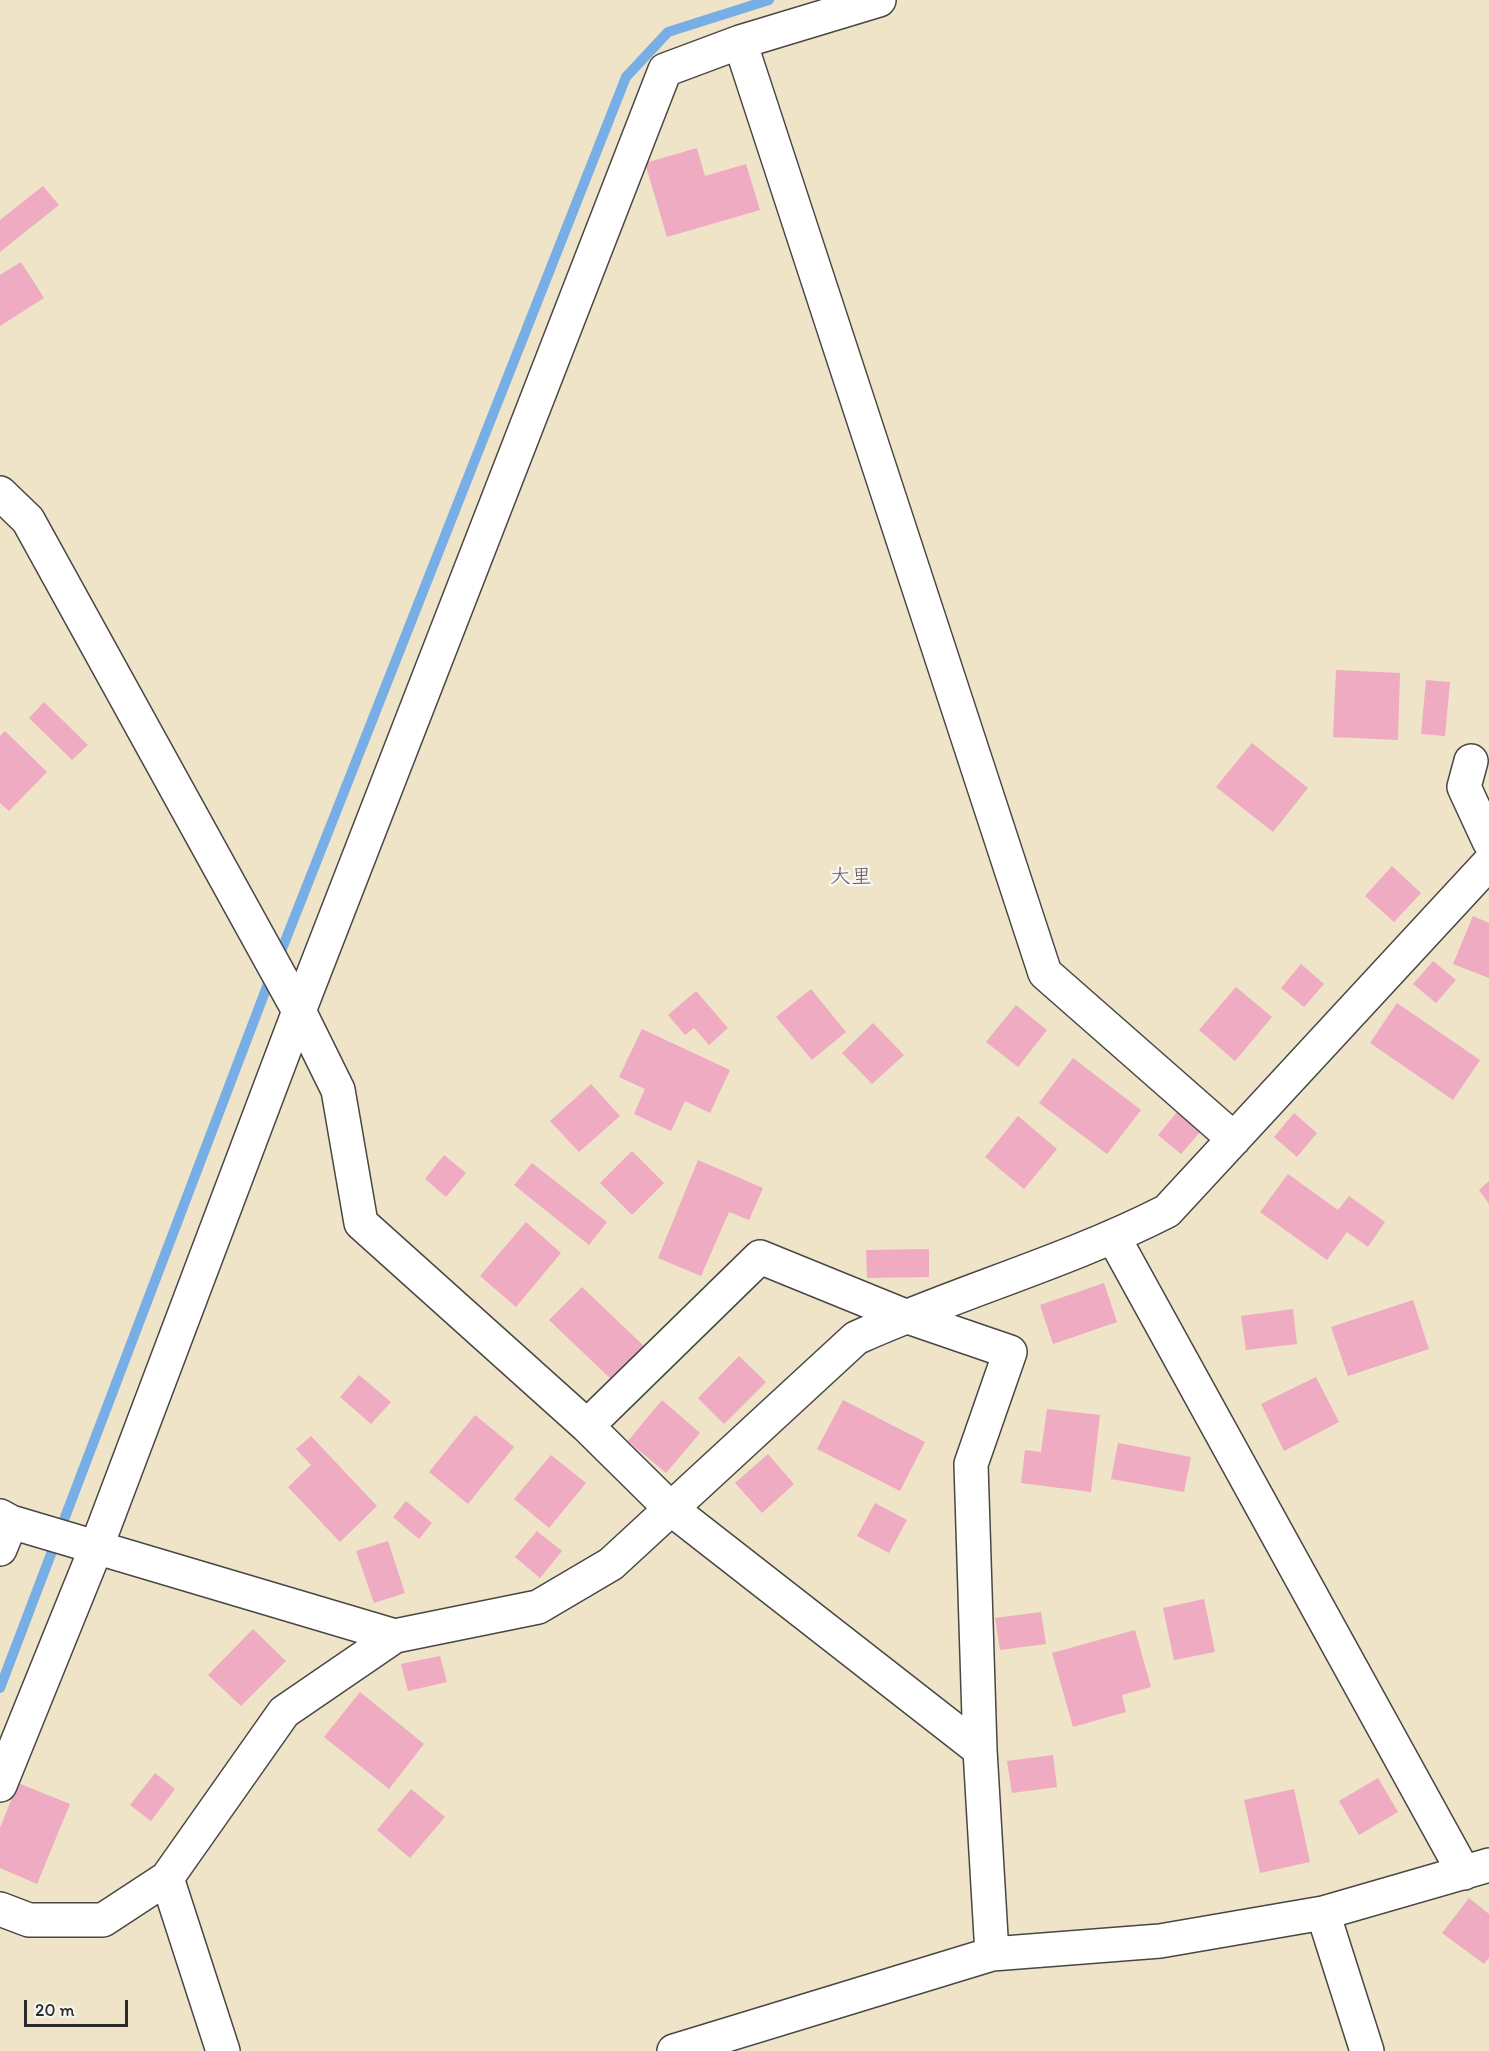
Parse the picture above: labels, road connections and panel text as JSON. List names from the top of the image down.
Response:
{
  "districts": ["大里"],
  "scale_bar": "20 m"
}
